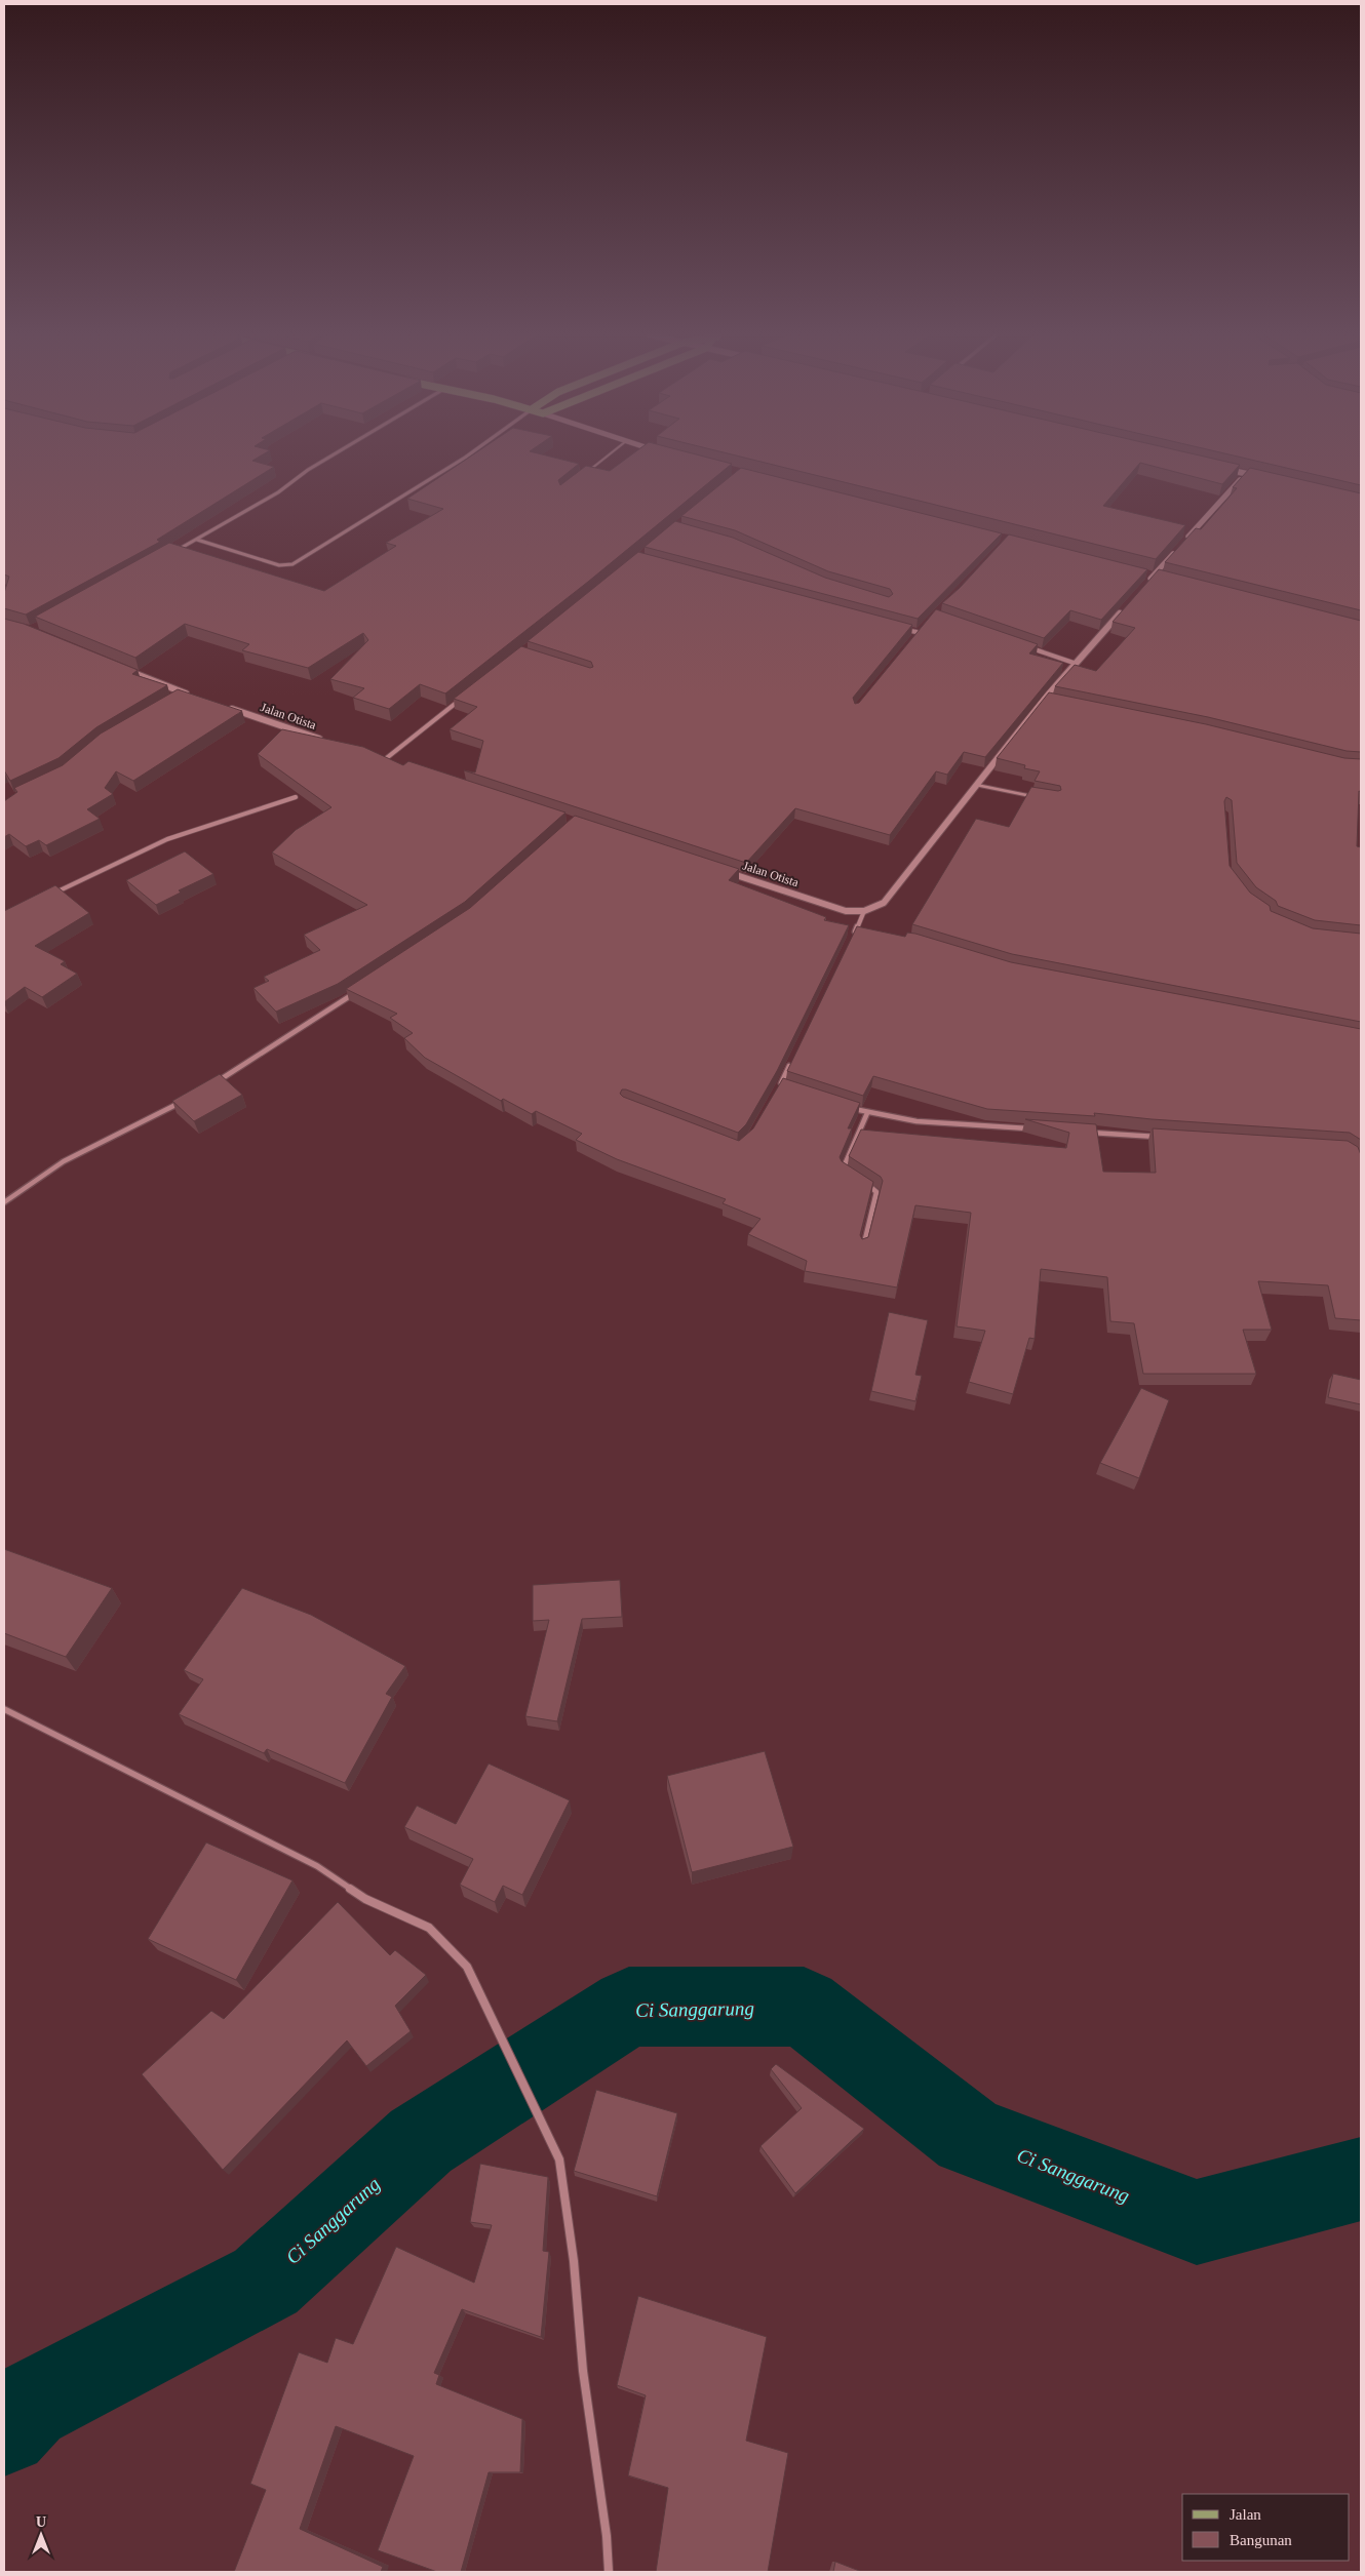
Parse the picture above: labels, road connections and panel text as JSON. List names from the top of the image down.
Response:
{
  "streets": {
    "street": ["Jalan Otista"]
  },
  "water": ["Ci Sanggarung"],
  "legend": ["Jalan", "Bangunan"],
  "north": "top"
}
